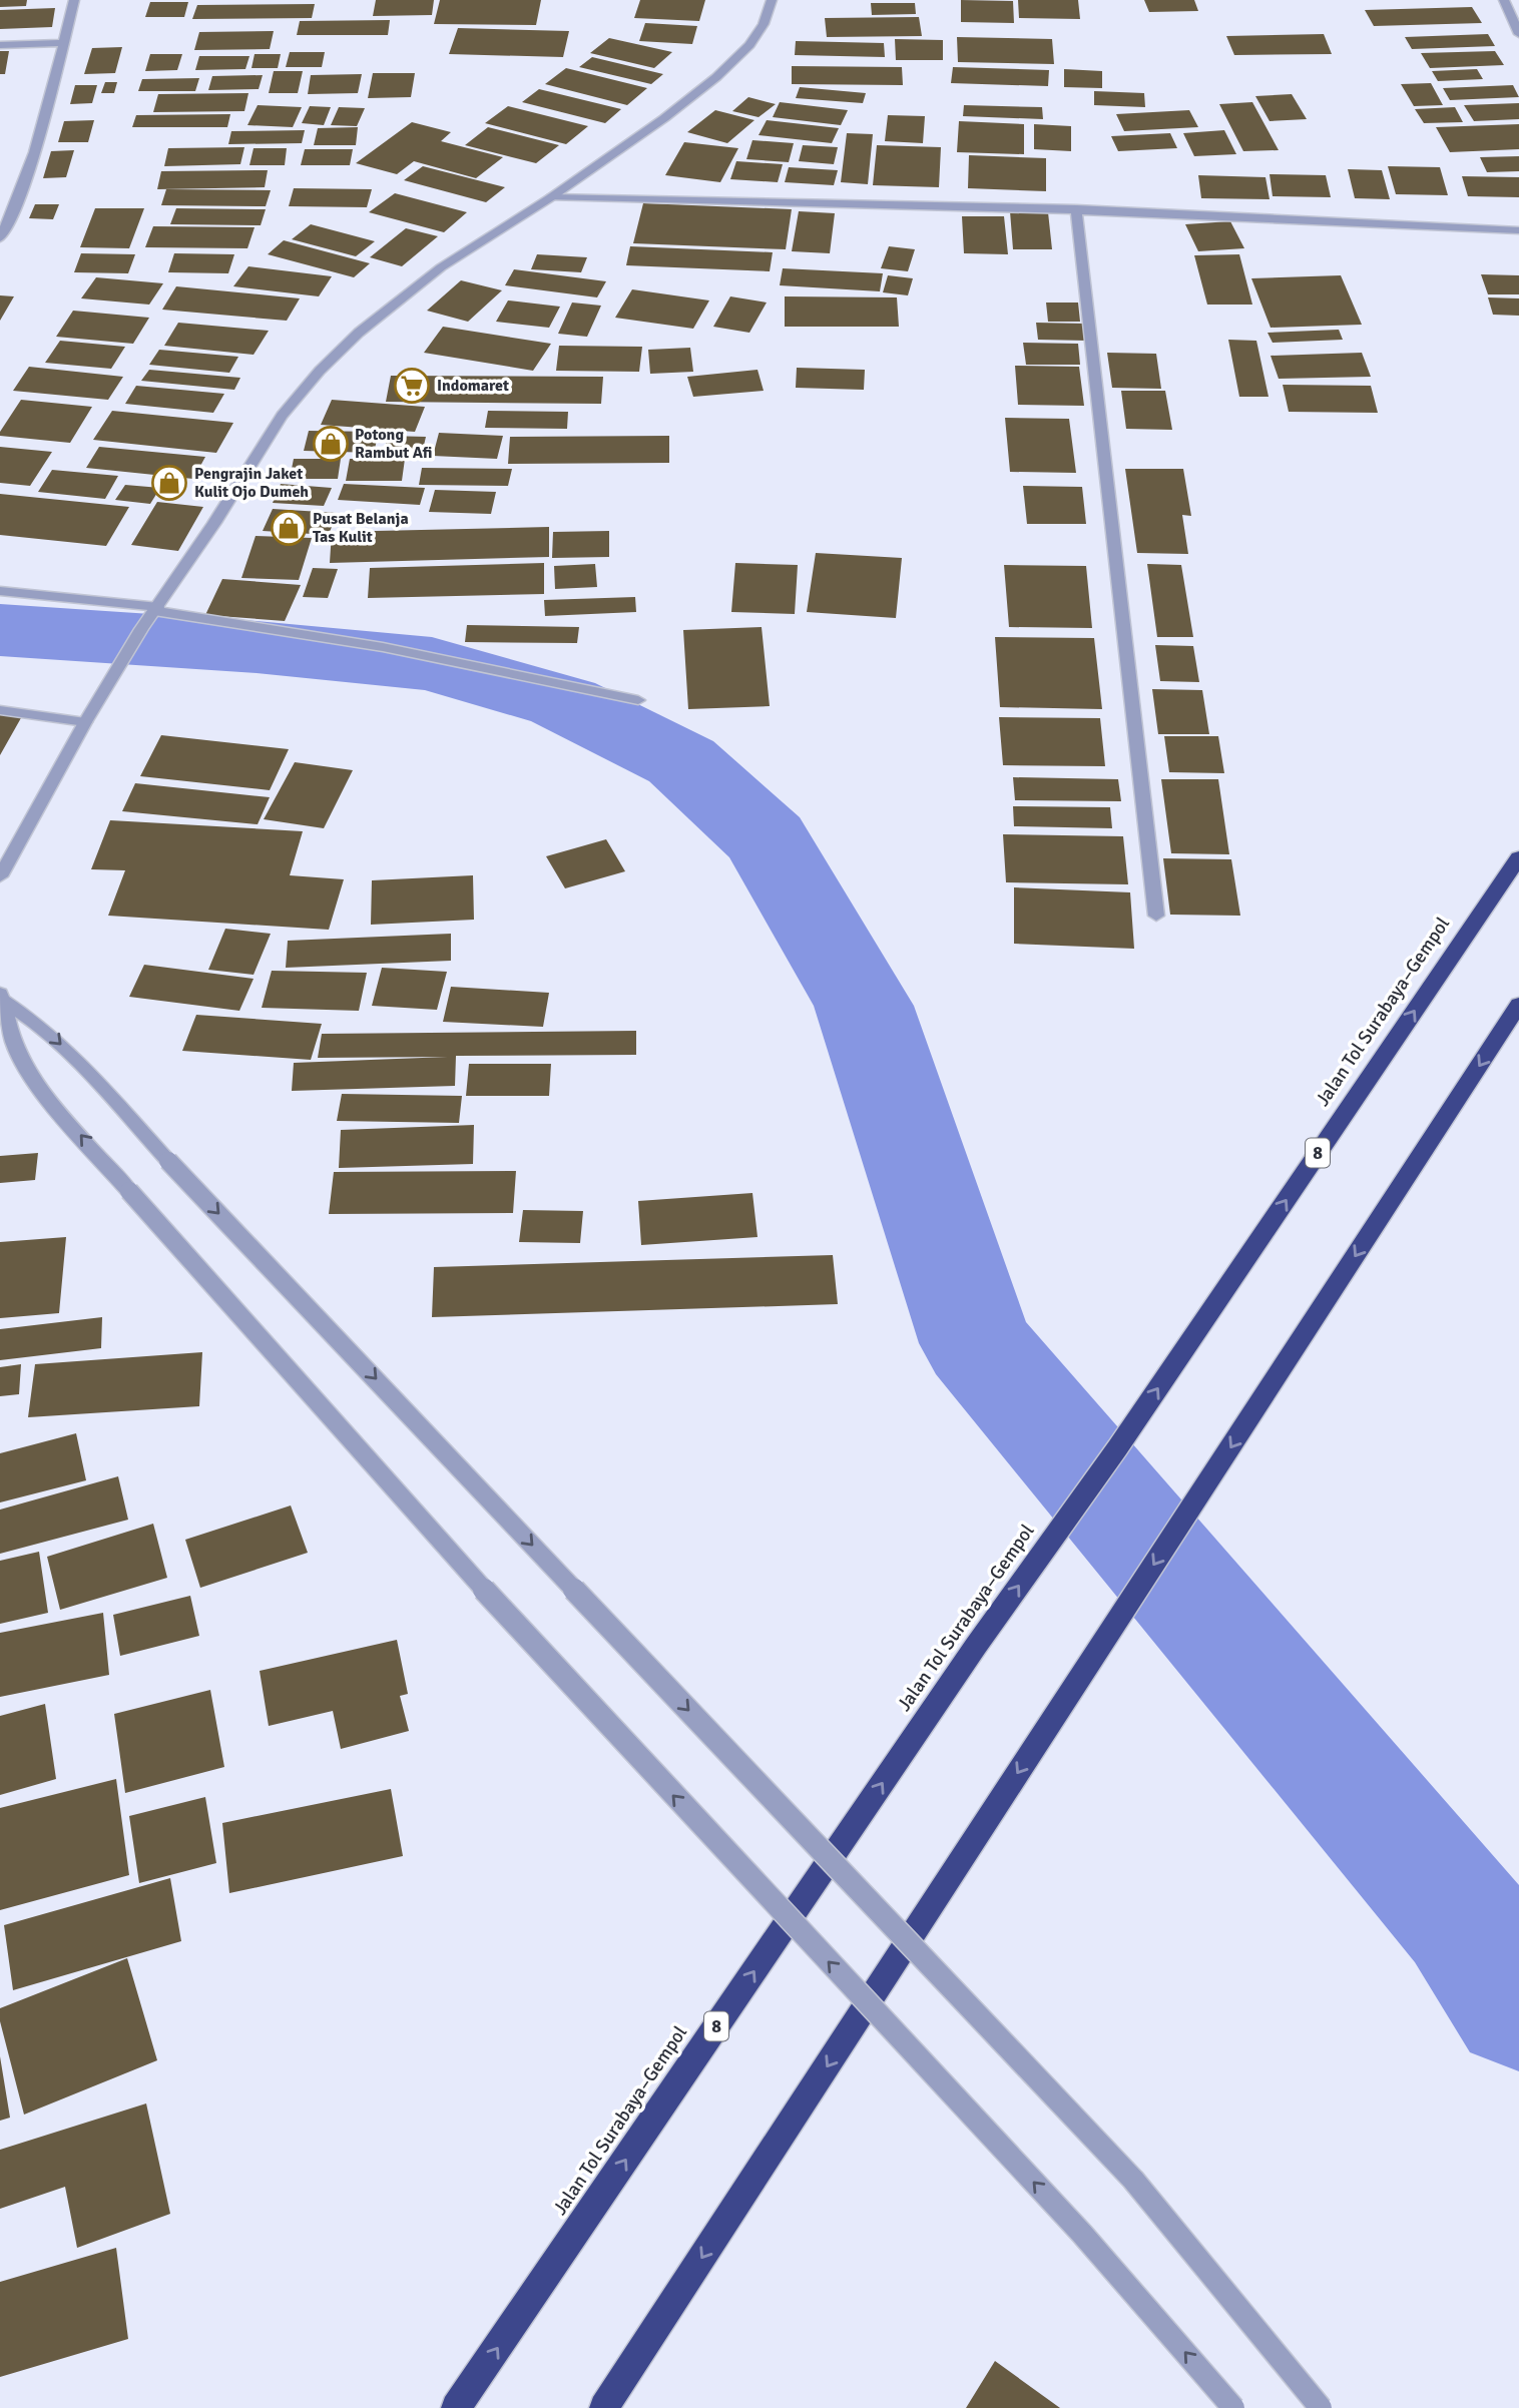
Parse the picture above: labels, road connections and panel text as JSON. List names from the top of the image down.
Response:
{
  "streets": {
    "highway": ["Jalan Tol Surabaya–Gempol", "8"]
  },
  "places": {
    "supermarket": ["Indomaret"],
    "shop": ["Potong Rambut Afi", "Pengrajin Jaket Kulit Ojo Dumeh", "Pusat Belanja Tas Kulit"]
  }
}
